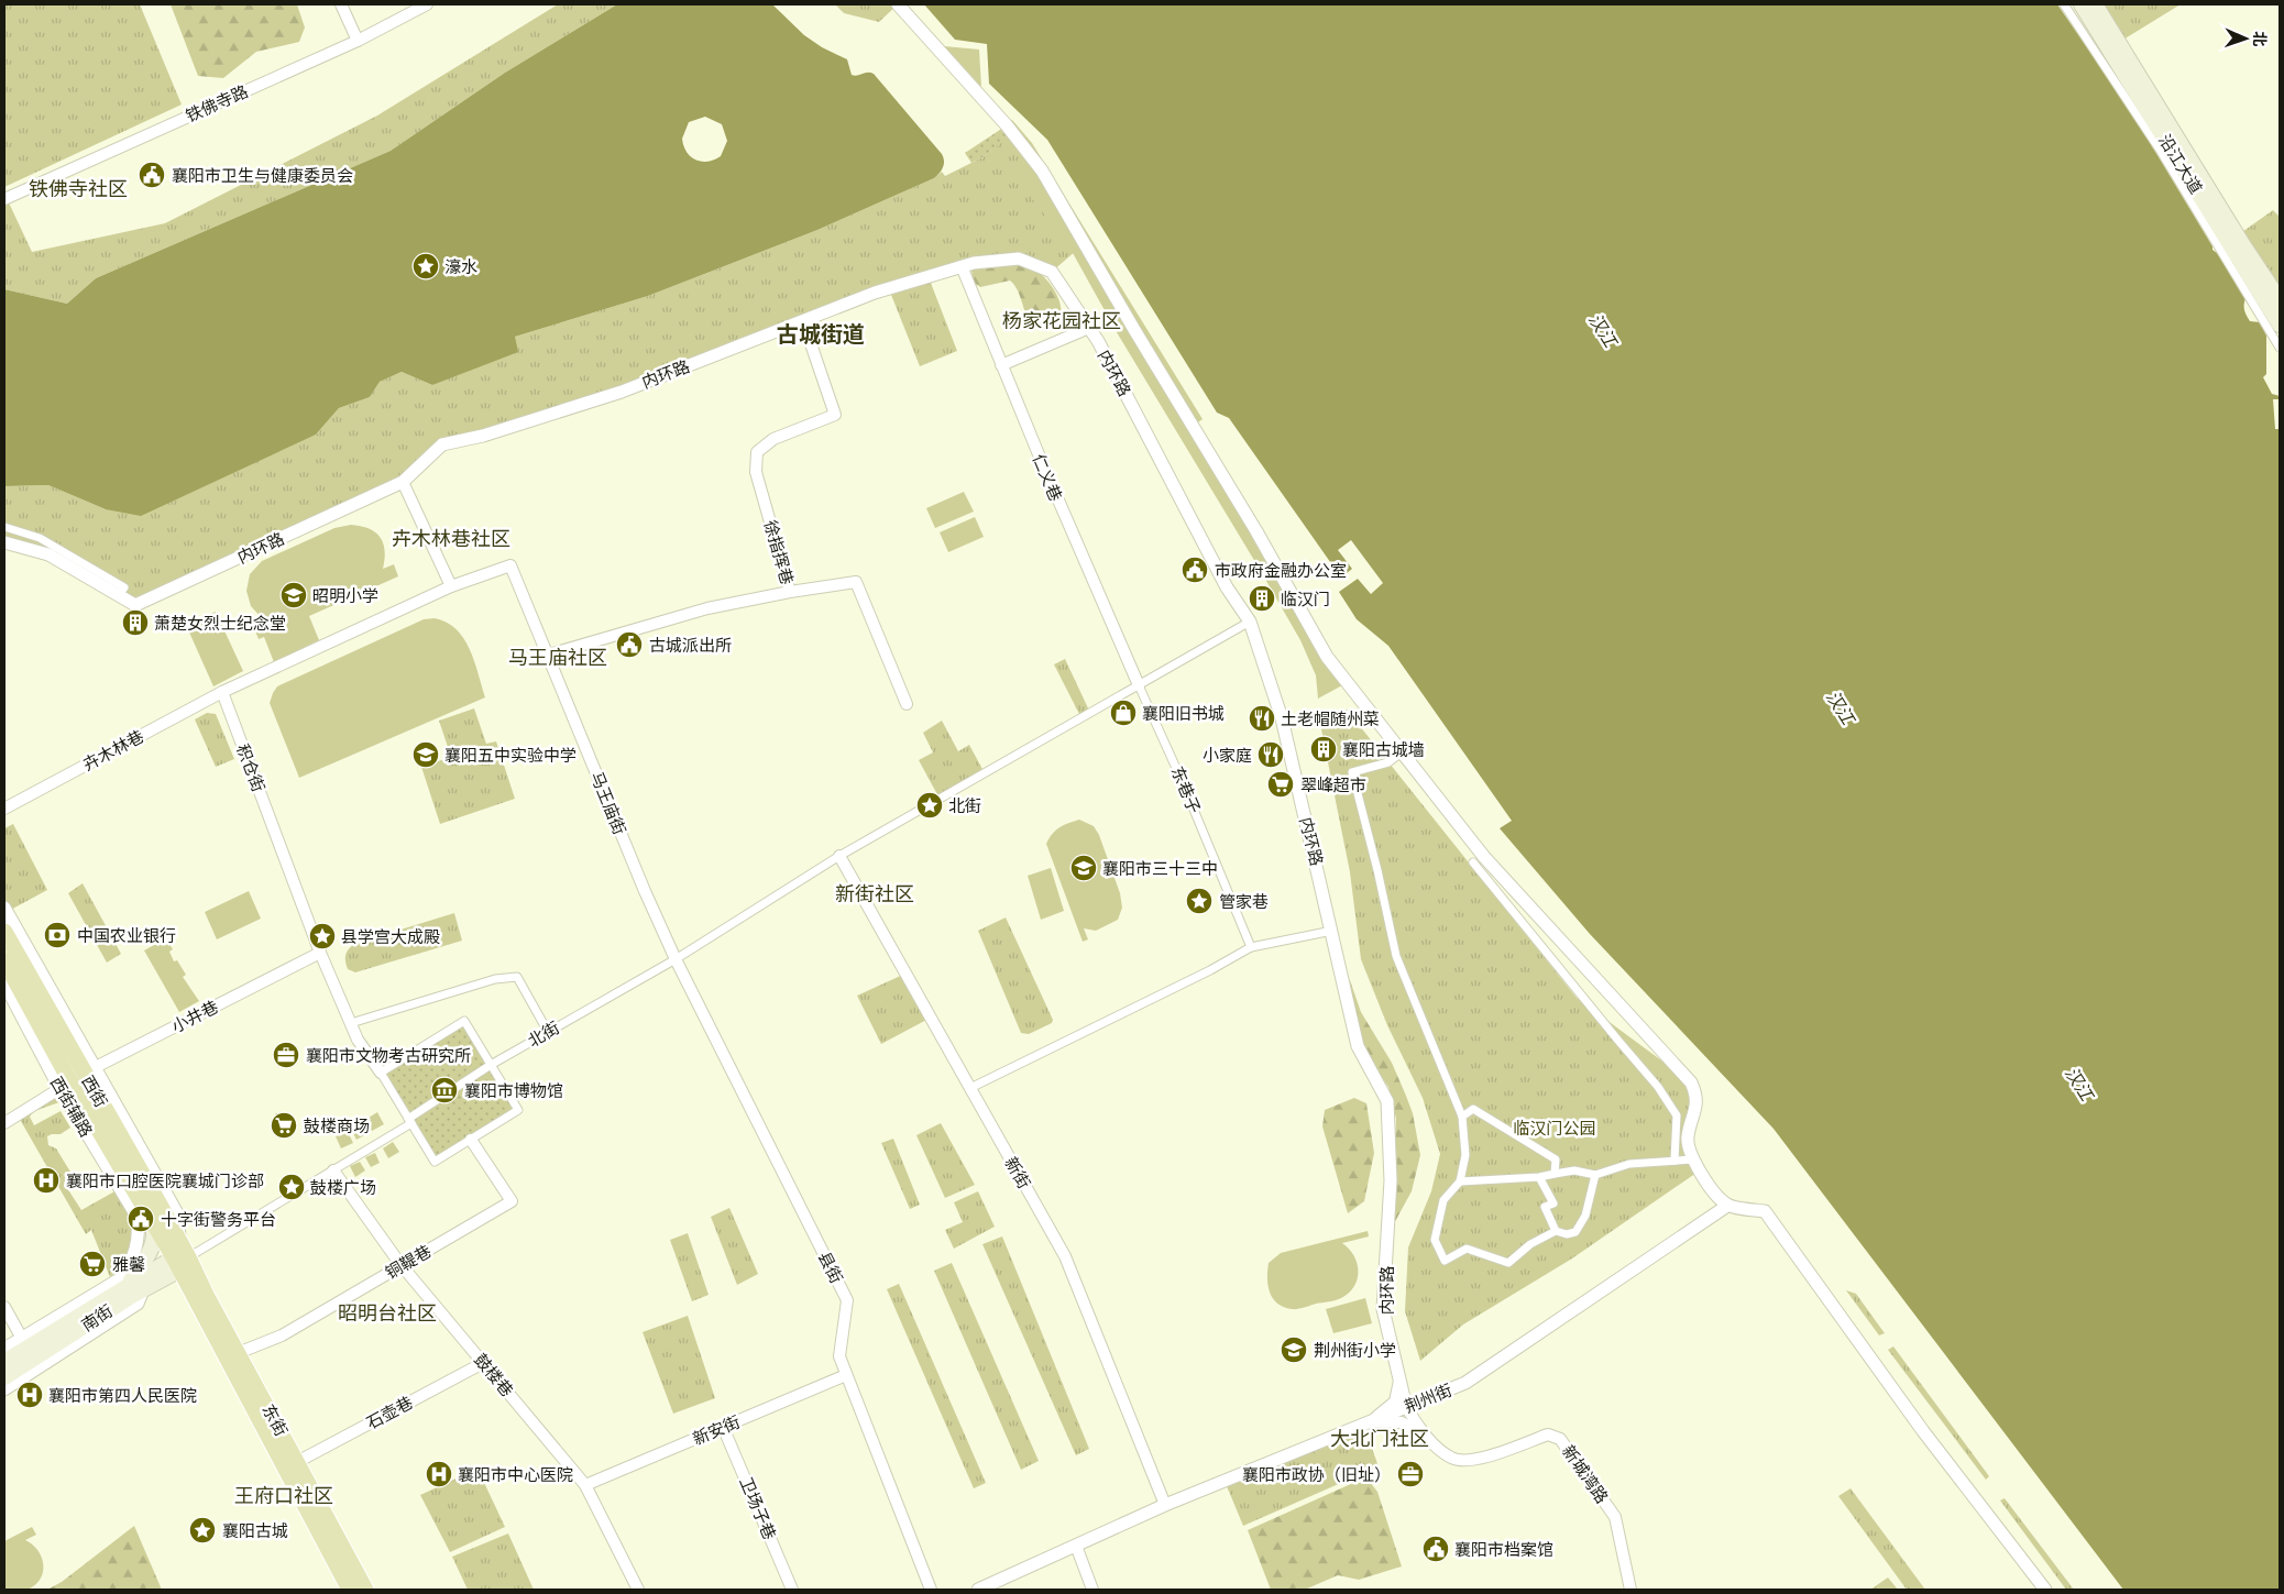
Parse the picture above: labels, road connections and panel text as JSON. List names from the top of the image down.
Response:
{
  "streets": {
    "main road": [
      "沿江大道",
      "西街",
      "南街",
      "东街"
    ],
    "street": [
      "铁佛寺路",
      "内环路",
      "仁义巷",
      "徐指挥巷",
      "卉木林巷",
      "积仓街",
      "东巷子",
      "马王庙街",
      "小井巷",
      "北街",
      "西街辅路",
      "新街",
      "铜鞮巷",
      "县街",
      "鼓楼巷",
      "荆州街",
      "石壶巷",
      "新安街",
      "新城湾路",
      "卫场子巷"
    ]
  },
  "crossings": [
    ["内环路", "仁义巷"],
    ["内环路", "徐指挥巷"],
    ["内环路", "北街"],
    ["内环路", "荆州街"],
    ["内环路", "新城湾路"],
    ["仁义巷", "东巷子"],
    ["仁义巷", "北街"],
    ["徐指挥巷", "马王庙街"],
    ["卉木林巷", "积仓街"],
    ["积仓街", "小井巷"],
    ["东巷子", "北街"],
    ["马王庙街", "北街"],
    ["马王庙街", "县街"],
    ["小井巷", "西街"],
    ["小井巷", "西街辅路"],
    ["北街", "西街"],
    ["北街", "新街"],
    ["北街", "县街"],
    ["北街", "南街"],
    ["北街", "鼓楼巷"],
    ["北街", "东街"],
    ["西街", "西街辅路"],
    ["西街", "南街"],
    ["西街", "东街"],
    ["新街", "荆州街"],
    ["铜鞮巷", "鼓楼巷"],
    ["铜鞮巷", "东街"],
    ["县街", "新安街"],
    ["南街", "东街"],
    ["鼓楼巷", "石壶巷"],
    ["鼓楼巷", "新安街"],
    ["荆州街", "新城湾路"],
    ["石壶巷", "东街"],
    ["新安街", "卫场子巷"]
  ],
  "districts": [
    "铁佛寺社区",
    "杨家花园社区",
    "古城街道",
    "卉木林巷社区",
    "马王庙社区",
    "新街社区",
    "昭明台社区",
    "大北门社区",
    "王府口社区"
  ],
  "water": ["汉江"],
  "parks": ["临汉门公园"],
  "places": {
    "public building": [
      "襄阳市卫生与健康委员会",
      "市政府金融办公室",
      "古城派出所",
      "十字街警务平台",
      "襄阳市档案馆"
    ],
    "place": [
      "濠水",
      "北街",
      "管家巷",
      "县学宫大成殿",
      "鼓楼广场",
      "襄阳古城"
    ],
    "school or university": [
      "昭明小学",
      "襄阳五中实验中学",
      "襄阳市三十三中",
      "荆州街小学"
    ],
    "building": ["临汉门", "萧楚女烈士纪念堂", "襄阳古城墙"],
    "shop": ["襄阳旧书城"],
    "restaurant": ["土老帽随州菜", "小家庭"],
    "supermarket": ["翠峰超市", "鼓楼商场", "雅馨"],
    "bank": ["中国农业银行"],
    "office": ["襄阳市文物考古研究所", "襄阳市政协（旧址）"],
    "museum": ["襄阳市博物馆"],
    "hospital": ["襄阳市口腔医院襄城门诊部", "襄阳市第四人民医院", "襄阳市中心医院"]
  },
  "north": "right"
}
